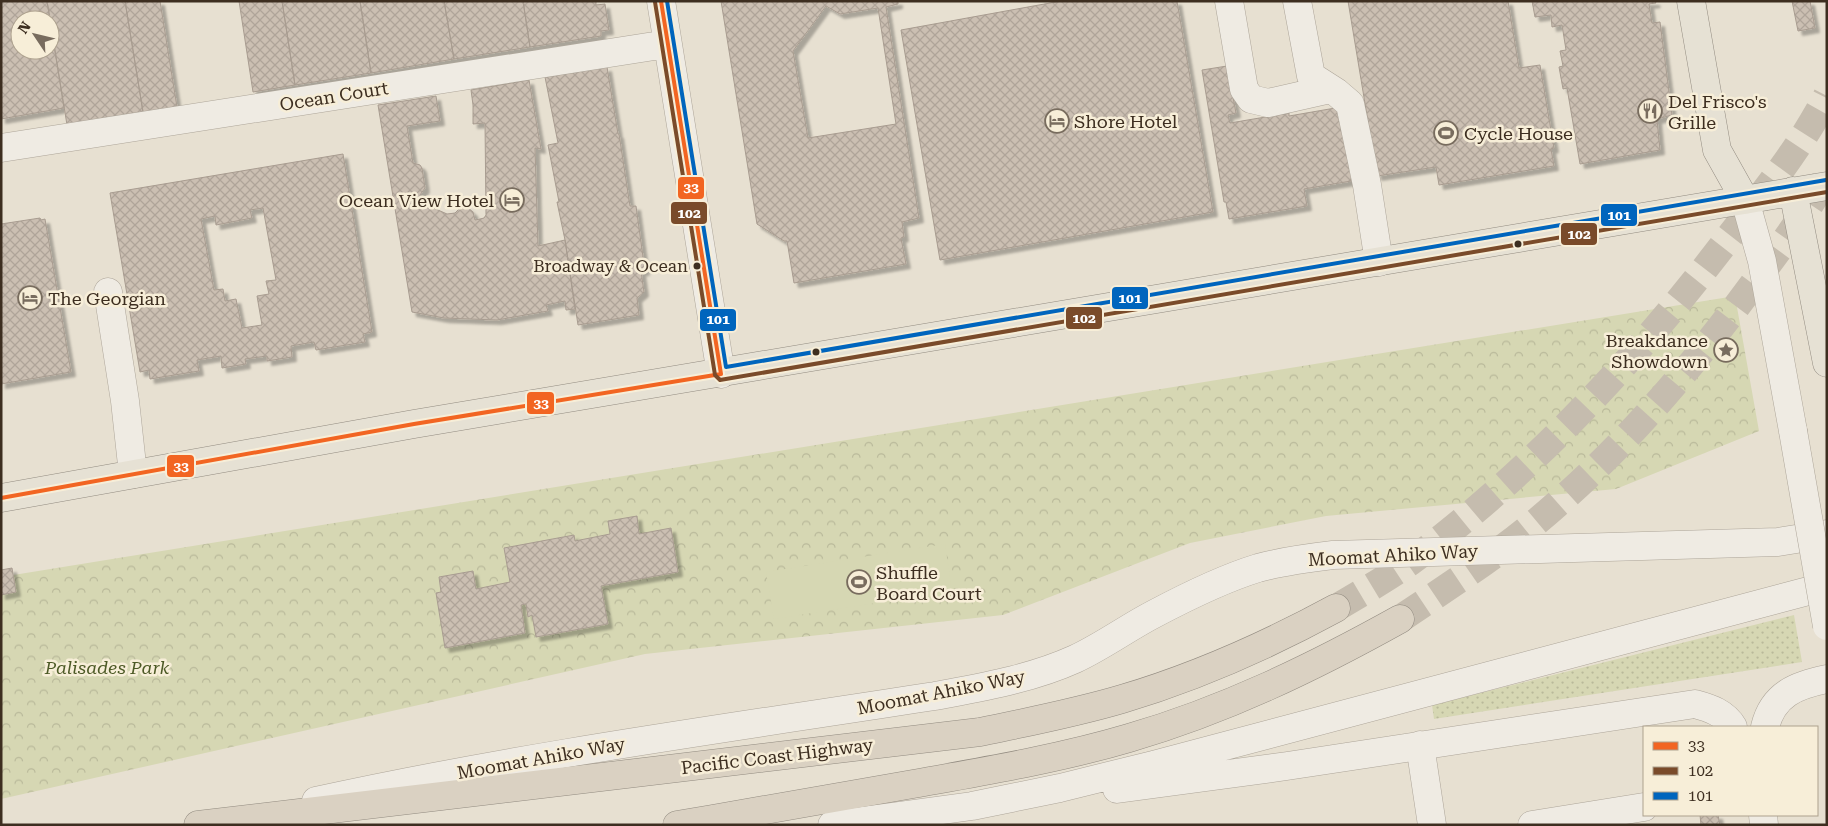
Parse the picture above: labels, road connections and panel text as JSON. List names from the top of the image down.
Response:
{
  "streets": {
    "highway": ["Pacific Coast Highway"],
    "street": ["Ocean Court", "Moomat Ahiko Way"]
  },
  "crossings": [
    ["Moomat Ahiko Way", "Pacific Coast Highway"]
  ],
  "parks": ["Palisades Park"],
  "places": {
    "restaurant": ["Del Frisco's Grille"],
    "hotel": ["Shore Hotel", "Ocean View Hotel", "The Georgian"],
    "sports": ["Cycle House", "Shuffle Board Court"],
    "other": ["Broadway & Ocean"],
    "place": ["Breakdance Showdown"]
  },
  "lines": ["transit line 33", "transit line 101", "transit line 102"],
  "legend": ["33", "102", "101"],
  "north": "top left"
}
